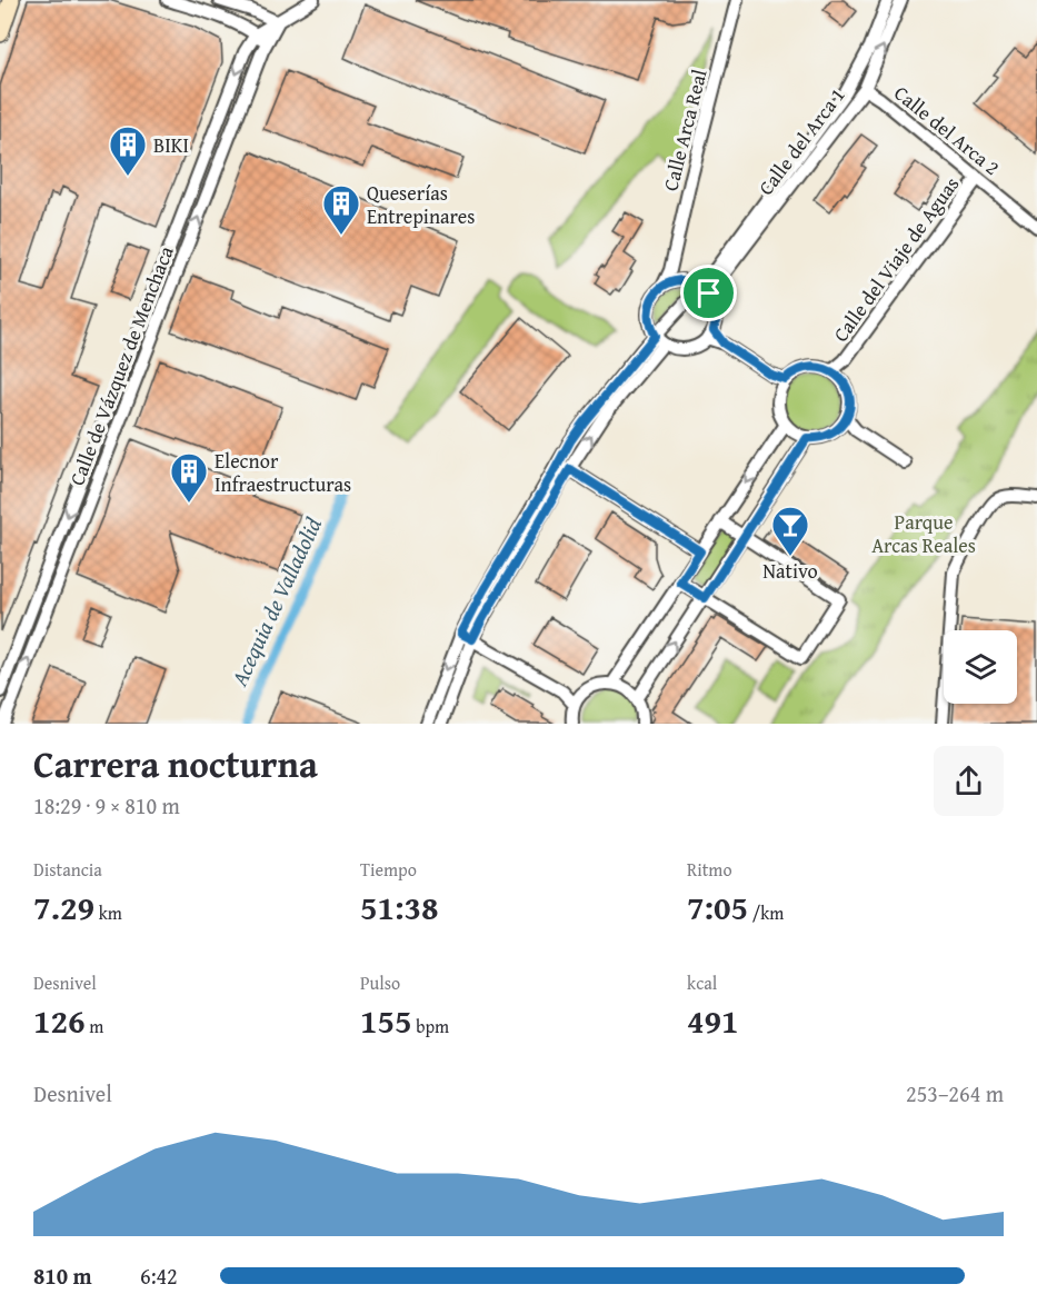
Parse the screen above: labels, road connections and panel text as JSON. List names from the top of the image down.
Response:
{
  "streets": {
    "street": [
      "Calle Arca Real",
      "Calle del Arca 2",
      "Calle del Arca 1",
      "Calle del Viaje de Aguas",
      "Calle de Vázquez de Menchaca"
    ]
  },
  "crossings": [
    ["Calle del Arca 2", "Calle del Arca 1"],
    ["Calle del Arca 2", "Calle del Viaje de Aguas"]
  ],
  "water": ["Acequia de Valladolid"],
  "parks": ["Parque Arcas Reales"],
  "places": {
    "building": ["BIKI", "Queserías Entrepinares", "Elecnor Infraestructuras"],
    "bar": ["Nativo"]
  },
  "page": {
    "heading": ["Carrera nocturna", "18:29 · 9 × 810 m"],
    "stats": [
      ["Distancia", "7.29 km"],
      ["Tiempo", "51:38"],
      ["Ritmo", "7:05 /km"],
      ["Desnivel", "126 m"],
      ["Pulso", "155 bpm"],
      ["kcal", "491"]
    ],
    "chart": ["Desnivel", "253–264 m"],
    "list": [
      {
        "name": "810 m",
        "note": "6:42"
      }
    ]
  }
}
